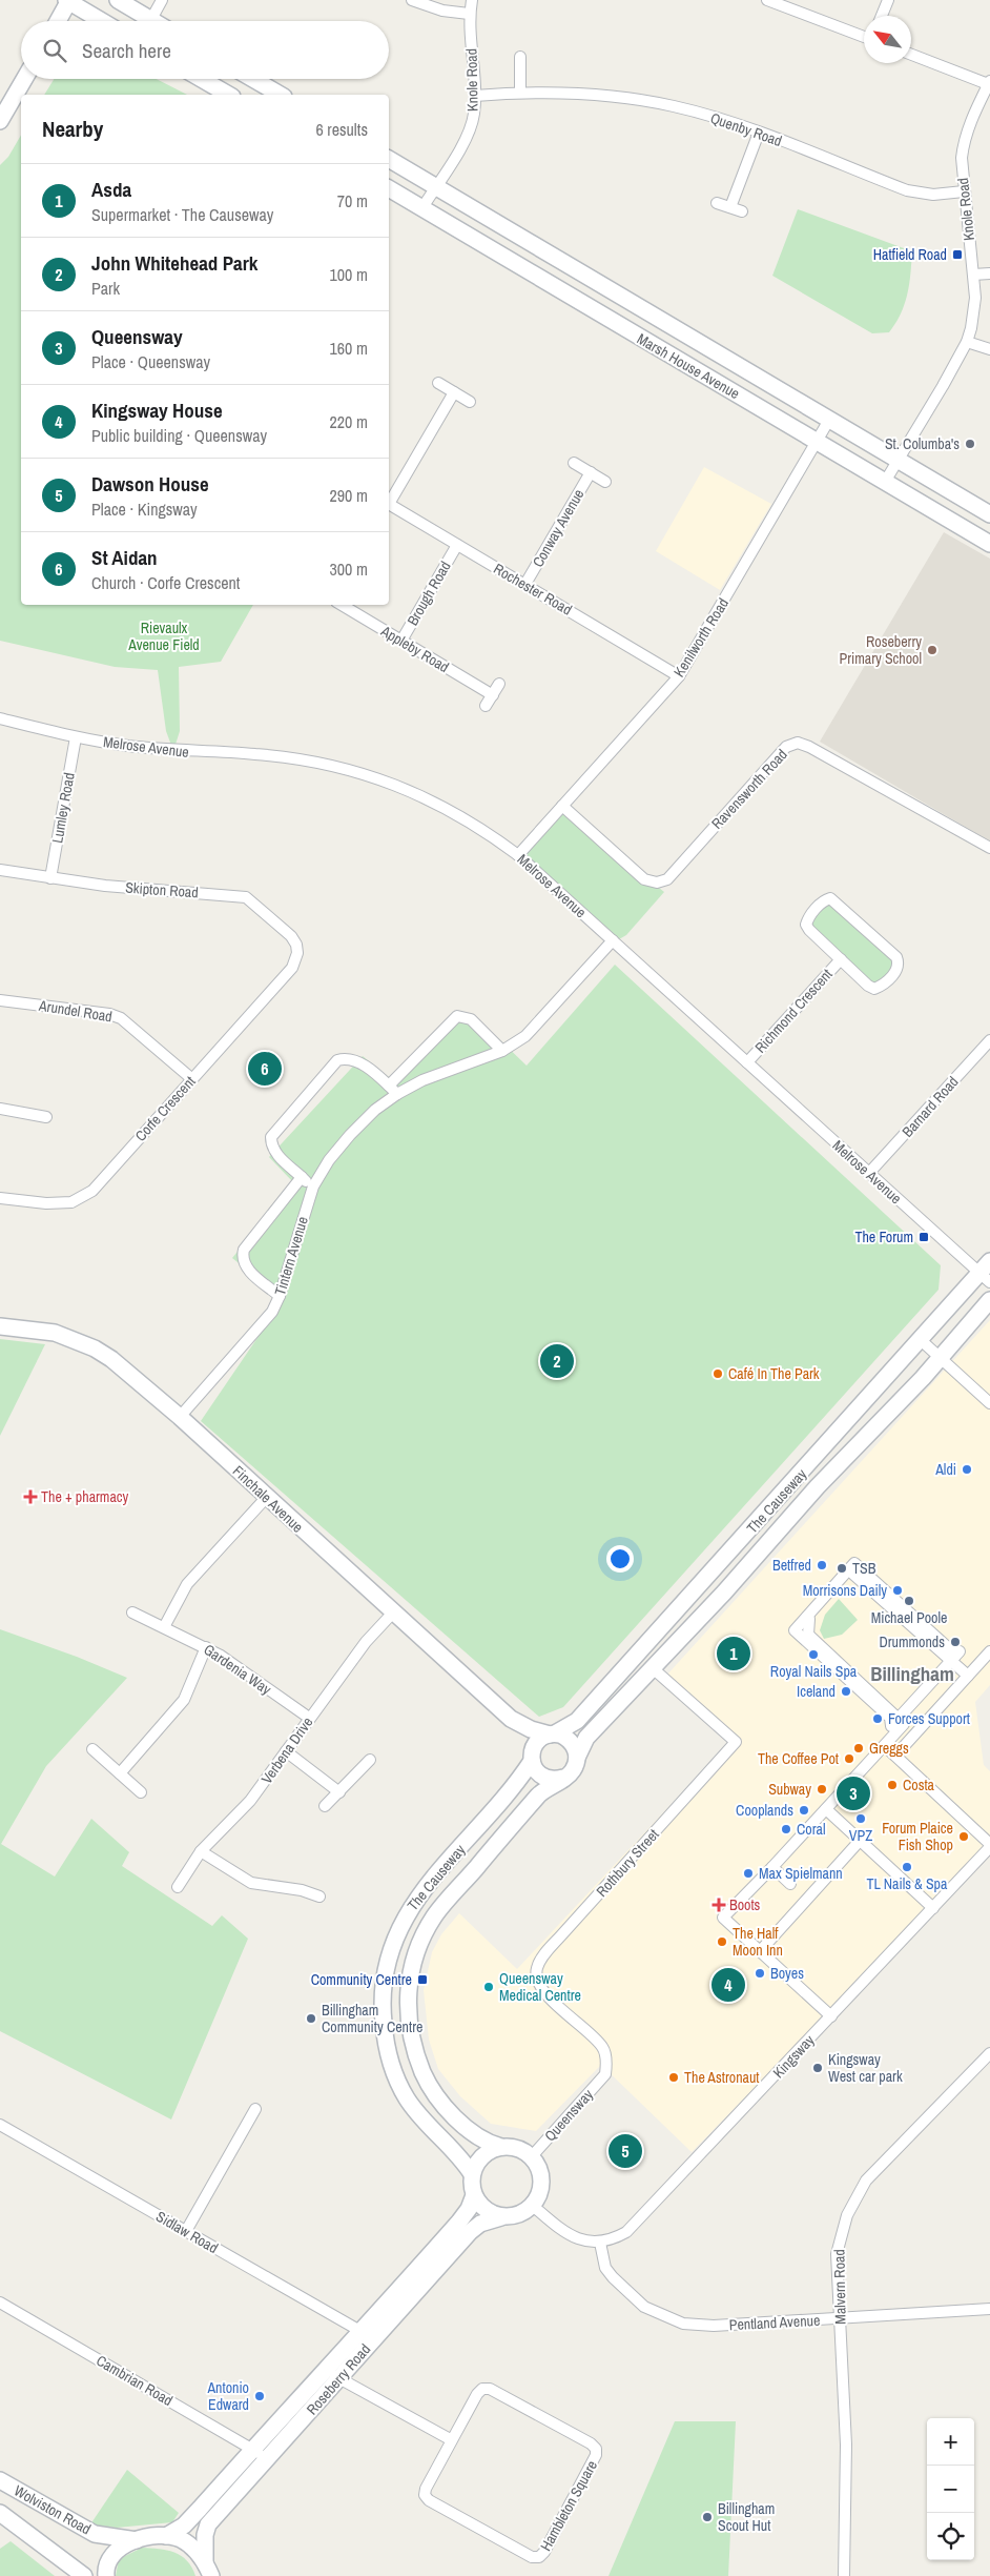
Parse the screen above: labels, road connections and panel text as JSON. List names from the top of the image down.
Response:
{
  "streets": {
    "street": [
      "Knole Road",
      "Quenby Road",
      "Marsh House Avenue",
      "Conway Avenue",
      "Rochester Road",
      "Brough Road",
      "Kenilworth Road",
      "Appleby Road",
      "Melrose Avenue",
      "Ravensworth Road",
      "Lumley Road",
      "Skipton Road",
      "Arundel Road",
      "Richmond Crescent",
      "Barnard Road",
      "Corfe Crescent",
      "Tintern Avenue",
      "Finchale Avenue",
      "The Causeway",
      "Gardenia Way",
      "Verbena Drive",
      "Rothbury Street",
      "Kingsway",
      "Queensway",
      "Sidlaw Road",
      "Malvern Road",
      "Pentland Avenue",
      "Roseberry Road",
      "Cambrian Road",
      "Hambleton Square",
      "Wolviston Road"
    ]
  },
  "crossings": [
    ["Knole Road", "Quenby Road"],
    ["Knole Road", "Marsh House Avenue"],
    ["Marsh House Avenue", "Kenilworth Road"],
    ["Conway Avenue", "Rochester Road"],
    ["Rochester Road", "Brough Road"],
    ["Rochester Road", "Kenilworth Road"],
    ["Brough Road", "Appleby Road"],
    ["Kenilworth Road", "Melrose Avenue"],
    ["Kenilworth Road", "Ravensworth Road"],
    ["Melrose Avenue", "Lumley Road"],
    ["Melrose Avenue", "Richmond Crescent"],
    ["Melrose Avenue", "Barnard Road"],
    ["Melrose Avenue", "Tintern Avenue"],
    ["Melrose Avenue", "The Causeway"],
    ["Lumley Road", "Skipton Road"],
    ["Skipton Road", "Corfe Crescent"],
    ["Arundel Road", "Corfe Crescent"],
    ["Tintern Avenue", "Finchale Avenue"],
    ["Finchale Avenue", "The Causeway"],
    ["Finchale Avenue", "Verbena Drive"],
    ["The Causeway", "Rothbury Street"],
    ["The Causeway", "Queensway"],
    ["The Causeway", "Roseberry Road"],
    ["Gardenia Way", "Verbena Drive"],
    ["Rothbury Street", "Queensway"],
    ["Kingsway", "Pentland Avenue"],
    ["Queensway", "Roseberry Road"],
    ["Sidlaw Road", "Roseberry Road"],
    ["Malvern Road", "Pentland Avenue"],
    ["Roseberry Road", "Cambrian Road"],
    ["Roseberry Road", "Wolviston Road"]
  ],
  "districts": ["Billingham"],
  "parks": ["Rievaulx Avenue Field"],
  "places": {
    "transit": ["Hatfield Road", "The Forum", "Community Centre"],
    "other": [
      "St. Columba's",
      "Roseberry Primary School",
      "Café In The Park",
      "Aldi",
      "Betfred",
      "TSB",
      "Morrisons Daily",
      "Michael Poole",
      "Drummonds",
      "Royal Nails Spa",
      "Iceland",
      "Forces Support",
      "Greggs",
      "The Coffee Pot",
      "Costa",
      "Subway",
      "Cooplands",
      "VPZ",
      "Coral",
      "Forum Plaice Fish Shop",
      "TL Nails & Spa",
      "Max Spielmann",
      "The Half Moon Inn",
      "Boyes",
      "Queensway Medical Centre",
      "Billingham Community Centre",
      "Kingsway West car park",
      "The Astronaut",
      "Antonio Edward",
      "Billingham Scout Hut"
    ],
    "health": ["The + pharmacy", "Boots"]
  },
  "north": "top left",
  "page": {
    "search": "Search here",
    "heading": ["Nearby", "6 results"],
    "list": [
      {
        "mark": "1",
        "name": "Asda",
        "note": "Supermarket · The Causeway",
        "value": "70 m"
      },
      {
        "mark": "2",
        "name": "John Whitehead Park",
        "note": "Park",
        "value": "100 m"
      },
      {
        "mark": "3",
        "name": "Queensway",
        "note": "Place · Queensway",
        "value": "160 m"
      },
      {
        "mark": "4",
        "name": "Kingsway House",
        "note": "Public building · Queensway",
        "value": "220 m"
      },
      {
        "mark": "5",
        "name": "Dawson House",
        "note": "Place · Kingsway",
        "value": "290 m"
      },
      {
        "mark": "6",
        "name": "St Aidan",
        "note": "Church · Corfe Crescent",
        "value": "300 m"
      }
    ],
    "pins": [
      "6",
      "2",
      "1",
      "3",
      "4",
      "5"
    ],
    "map_buttons": ["+", "−"]
  }
}
